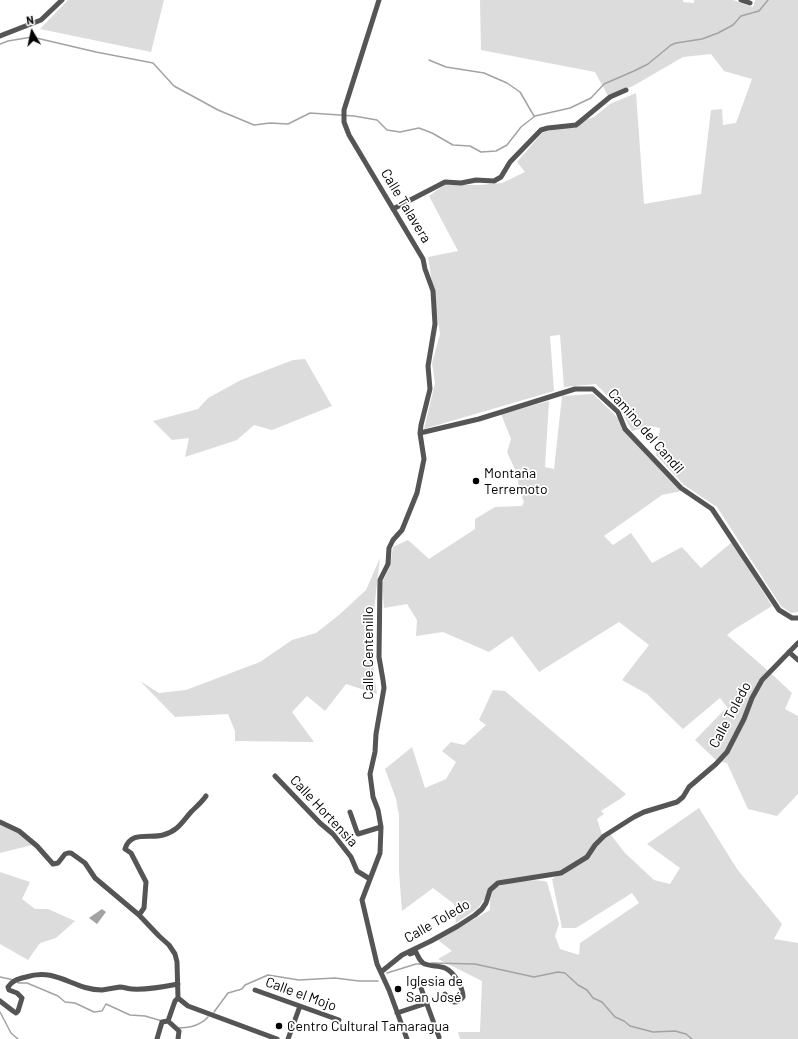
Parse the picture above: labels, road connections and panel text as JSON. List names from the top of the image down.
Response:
{
  "streets": {
    "street": [
      "Calle Talavera",
      "Camino del Candil",
      "Calle Centenillo",
      "Calle Toledo",
      "Calle Hortensia",
      "Calle el Mojo"
    ]
  },
  "crossings": [
    ["Calle Talavera", "Camino del Candil"],
    ["Calle Talavera", "Calle Centenillo"],
    ["Camino del Candil", "Calle Centenillo"],
    ["Calle Centenillo", "Calle Toledo"],
    ["Calle Centenillo", "Calle Hortensia"]
  ],
  "places": ["Montaña Terremoto", "Iglesia de San José", "Centro Cultural Tamaragua"],
  "north": "top"
}
